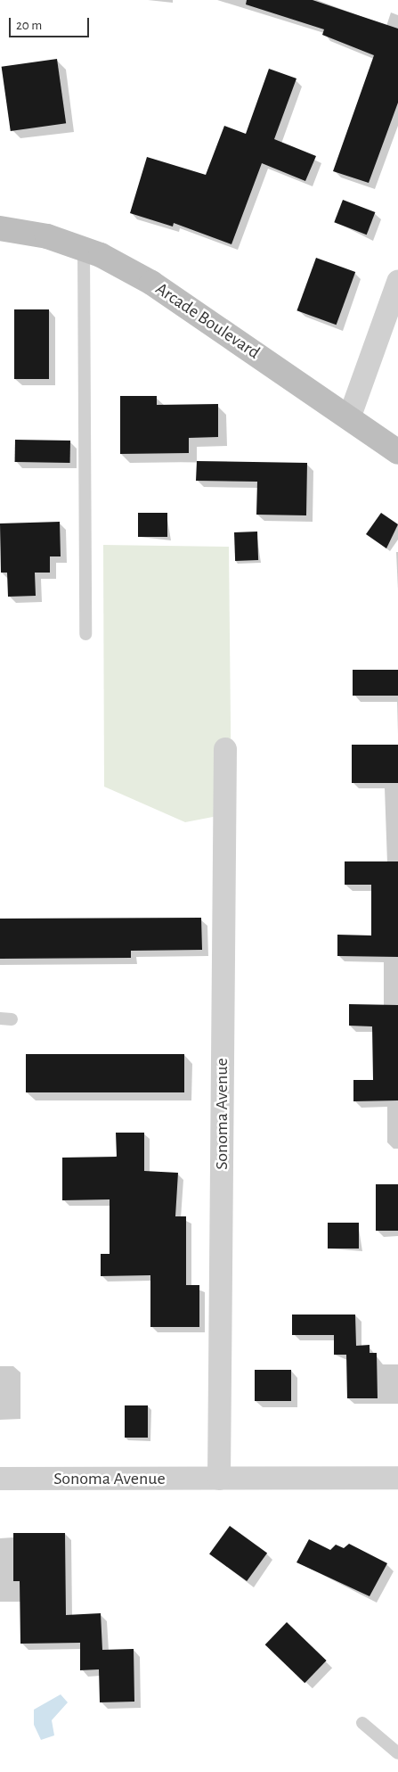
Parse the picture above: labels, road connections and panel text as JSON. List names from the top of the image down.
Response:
{
  "streets": {
    "street": ["Arcade Boulevard", "Sonoma Avenue"]
  },
  "scale_bar": "20 m"
}
